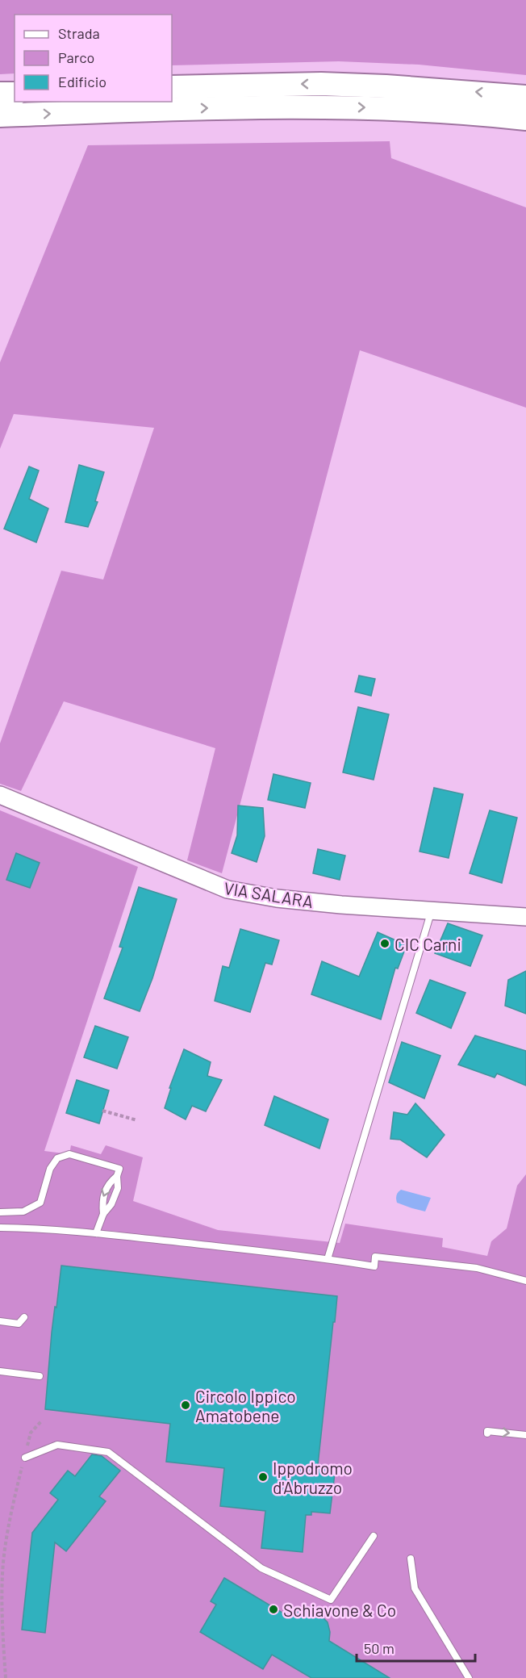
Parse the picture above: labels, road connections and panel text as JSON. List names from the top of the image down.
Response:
{
  "streets": {
    "street": ["VIA SALARA"]
  },
  "places": [
    "CIC Carni",
    "Circolo Ippico Amatobene",
    "Ippodromo d'Abruzzo",
    "Schiavone & Co"
  ],
  "legend": ["Strada", "Parco", "Edificio"],
  "scale_bar": "50 m"
}
